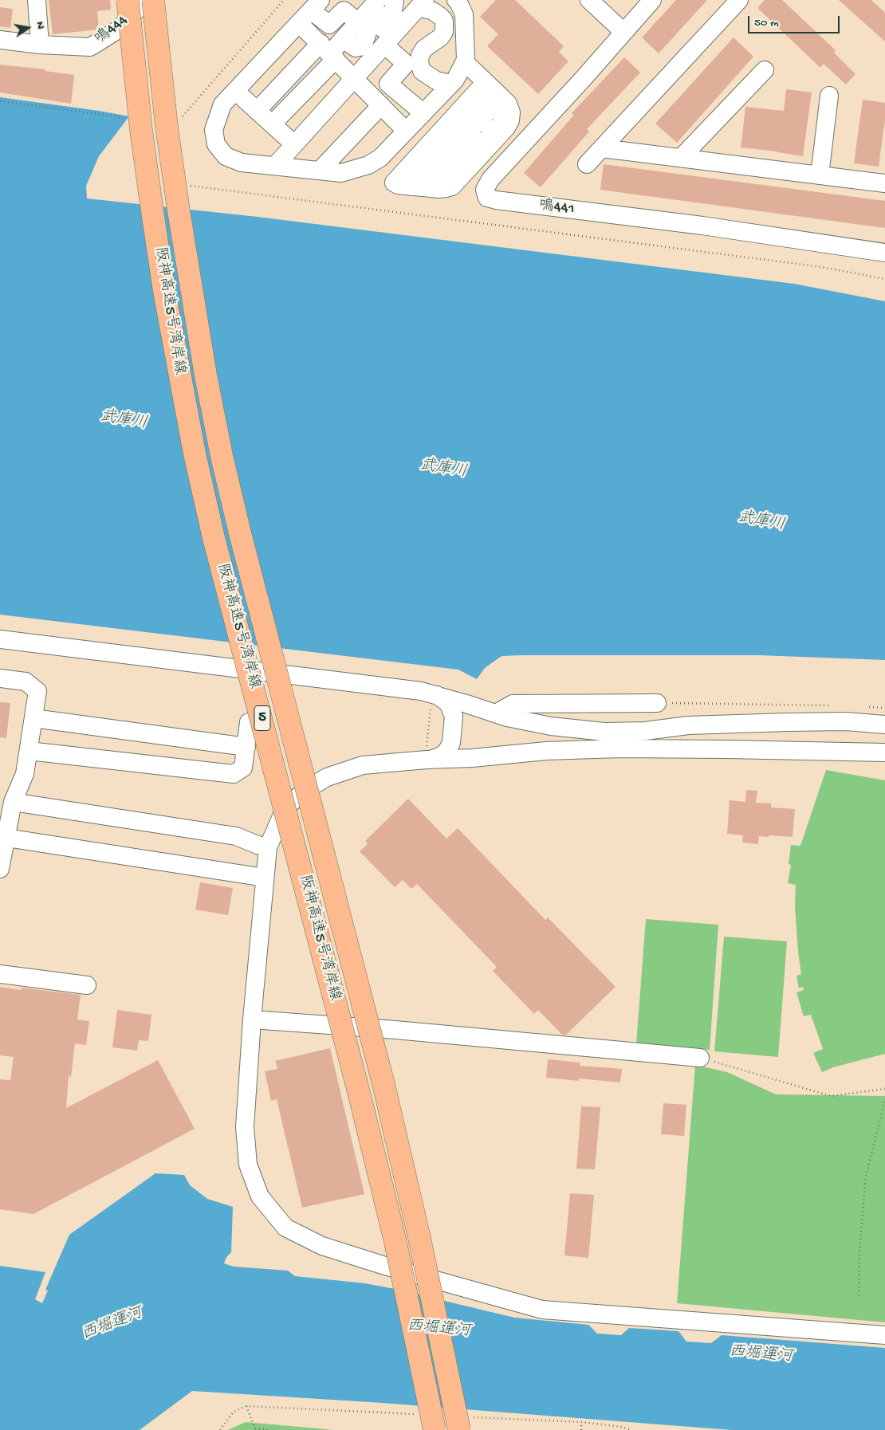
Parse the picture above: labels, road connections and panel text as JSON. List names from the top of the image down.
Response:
{
  "streets": {
    "highway": ["阪神高速5号湾岸線", "5"],
    "street": ["鳴444", "鳴441"]
  },
  "water": ["武庫川", "西堀運河"],
  "scale_bar": "50 m",
  "north": "right"
}
